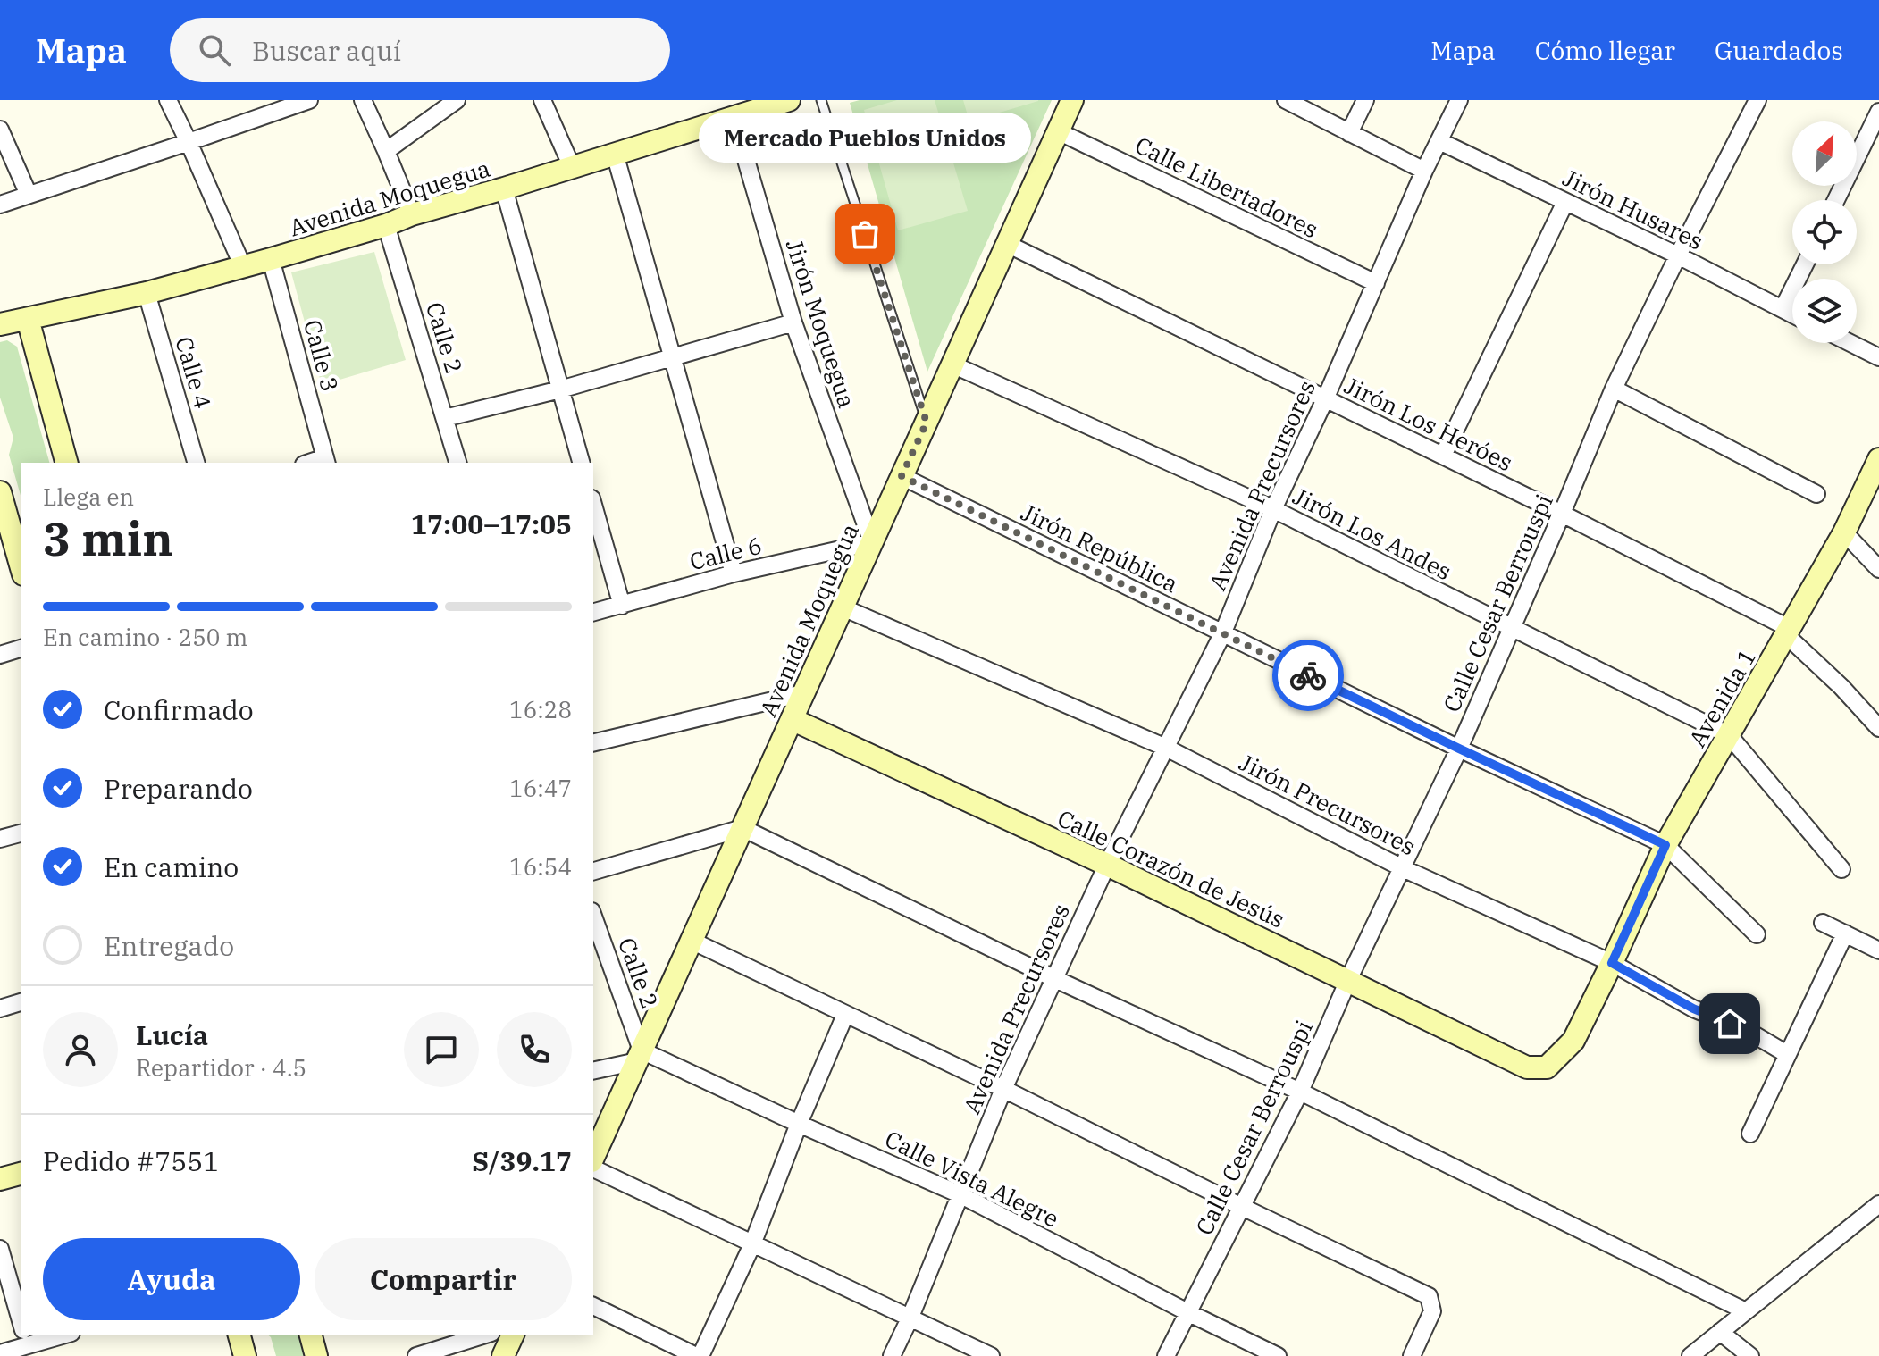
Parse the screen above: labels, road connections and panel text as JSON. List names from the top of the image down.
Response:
{
  "streets": {
    "street": [
      "Calle Libertadores",
      "Avenida Moquegua",
      "Jirón Husares",
      "Jirón Moquegua",
      "Calle 2",
      "Calle 3",
      "Calle 4",
      "Jirón Los Heróes",
      "Avenida Precursores",
      "Jirón Los Andes",
      "Jirón República",
      "Calle 6",
      "Calle Cesar Berrouspi",
      "Avenida 1",
      "Jirón Precursores",
      "Calle Corazón de Jesús",
      "Calle Vista Alegre"
    ]
  },
  "crossings": [
    ["Calle Libertadores", "Avenida Moquegua"],
    ["Calle Libertadores", "Avenida Precursores"],
    ["Avenida Moquegua", "Jirón Moquegua"],
    ["Avenida Moquegua", "Calle 2"],
    ["Avenida Moquegua", "Calle 3"],
    ["Avenida Moquegua", "Calle 4"],
    ["Avenida Moquegua", "Jirón Los Heróes"],
    ["Avenida Moquegua", "Jirón Los Andes"],
    ["Avenida Moquegua", "Jirón República"],
    ["Avenida Moquegua", "Calle 6"],
    ["Avenida Moquegua", "Jirón Precursores"],
    ["Avenida Moquegua", "Calle Corazón de Jesús"],
    ["Avenida Moquegua", "Calle Vista Alegre"],
    ["Jirón Husares", "Avenida Precursores"],
    ["Jirón Husares", "Calle Cesar Berrouspi"],
    ["Jirón Moquegua", "Calle 6"],
    ["Calle 2", "Calle Vista Alegre"],
    ["Jirón Los Heróes", "Avenida Precursores"],
    ["Jirón Los Heróes", "Calle Cesar Berrouspi"],
    ["Jirón Los Heróes", "Avenida 1"],
    ["Avenida Precursores", "Jirón Los Andes"],
    ["Avenida Precursores", "Jirón República"],
    ["Avenida Precursores", "Jirón Precursores"],
    ["Avenida Precursores", "Calle Corazón de Jesús"],
    ["Avenida Precursores", "Calle Vista Alegre"],
    ["Jirón Los Andes", "Calle Cesar Berrouspi"],
    ["Jirón Los Andes", "Avenida 1"],
    ["Jirón República", "Calle Cesar Berrouspi"],
    ["Jirón República", "Avenida 1"],
    ["Calle Cesar Berrouspi", "Jirón Precursores"],
    ["Calle Cesar Berrouspi", "Calle Corazón de Jesús"],
    ["Calle Cesar Berrouspi", "Calle Vista Alegre"],
    ["Avenida 1", "Jirón Precursores"],
    ["Avenida 1", "Calle Corazón de Jesús"]
  ],
  "places": ["Mercado Pueblos Unidos"],
  "north": "top right",
  "page": {
    "header": "Mapa",
    "search": "Buscar aquí",
    "nav": ["Mapa", "Cómo llegar", "Guardados"],
    "bubble": "Mercado Pueblos Unidos",
    "heading": ["3 min", "Llega en", "17:00–17:05"],
    "panel": [
      "Lucía",
      "Repartidor · 4.5",
      "Pedido #7551",
      "S/39.17"
    ],
    "bar": "En camino · 250 m",
    "list": [
      ["Confirmado", "16:28"],
      ["Preparando", "16:47"],
      ["En camino", "16:54"],
      "Entregado"
    ],
    "buttons": ["Ayuda", "Compartir"]
  }
}
